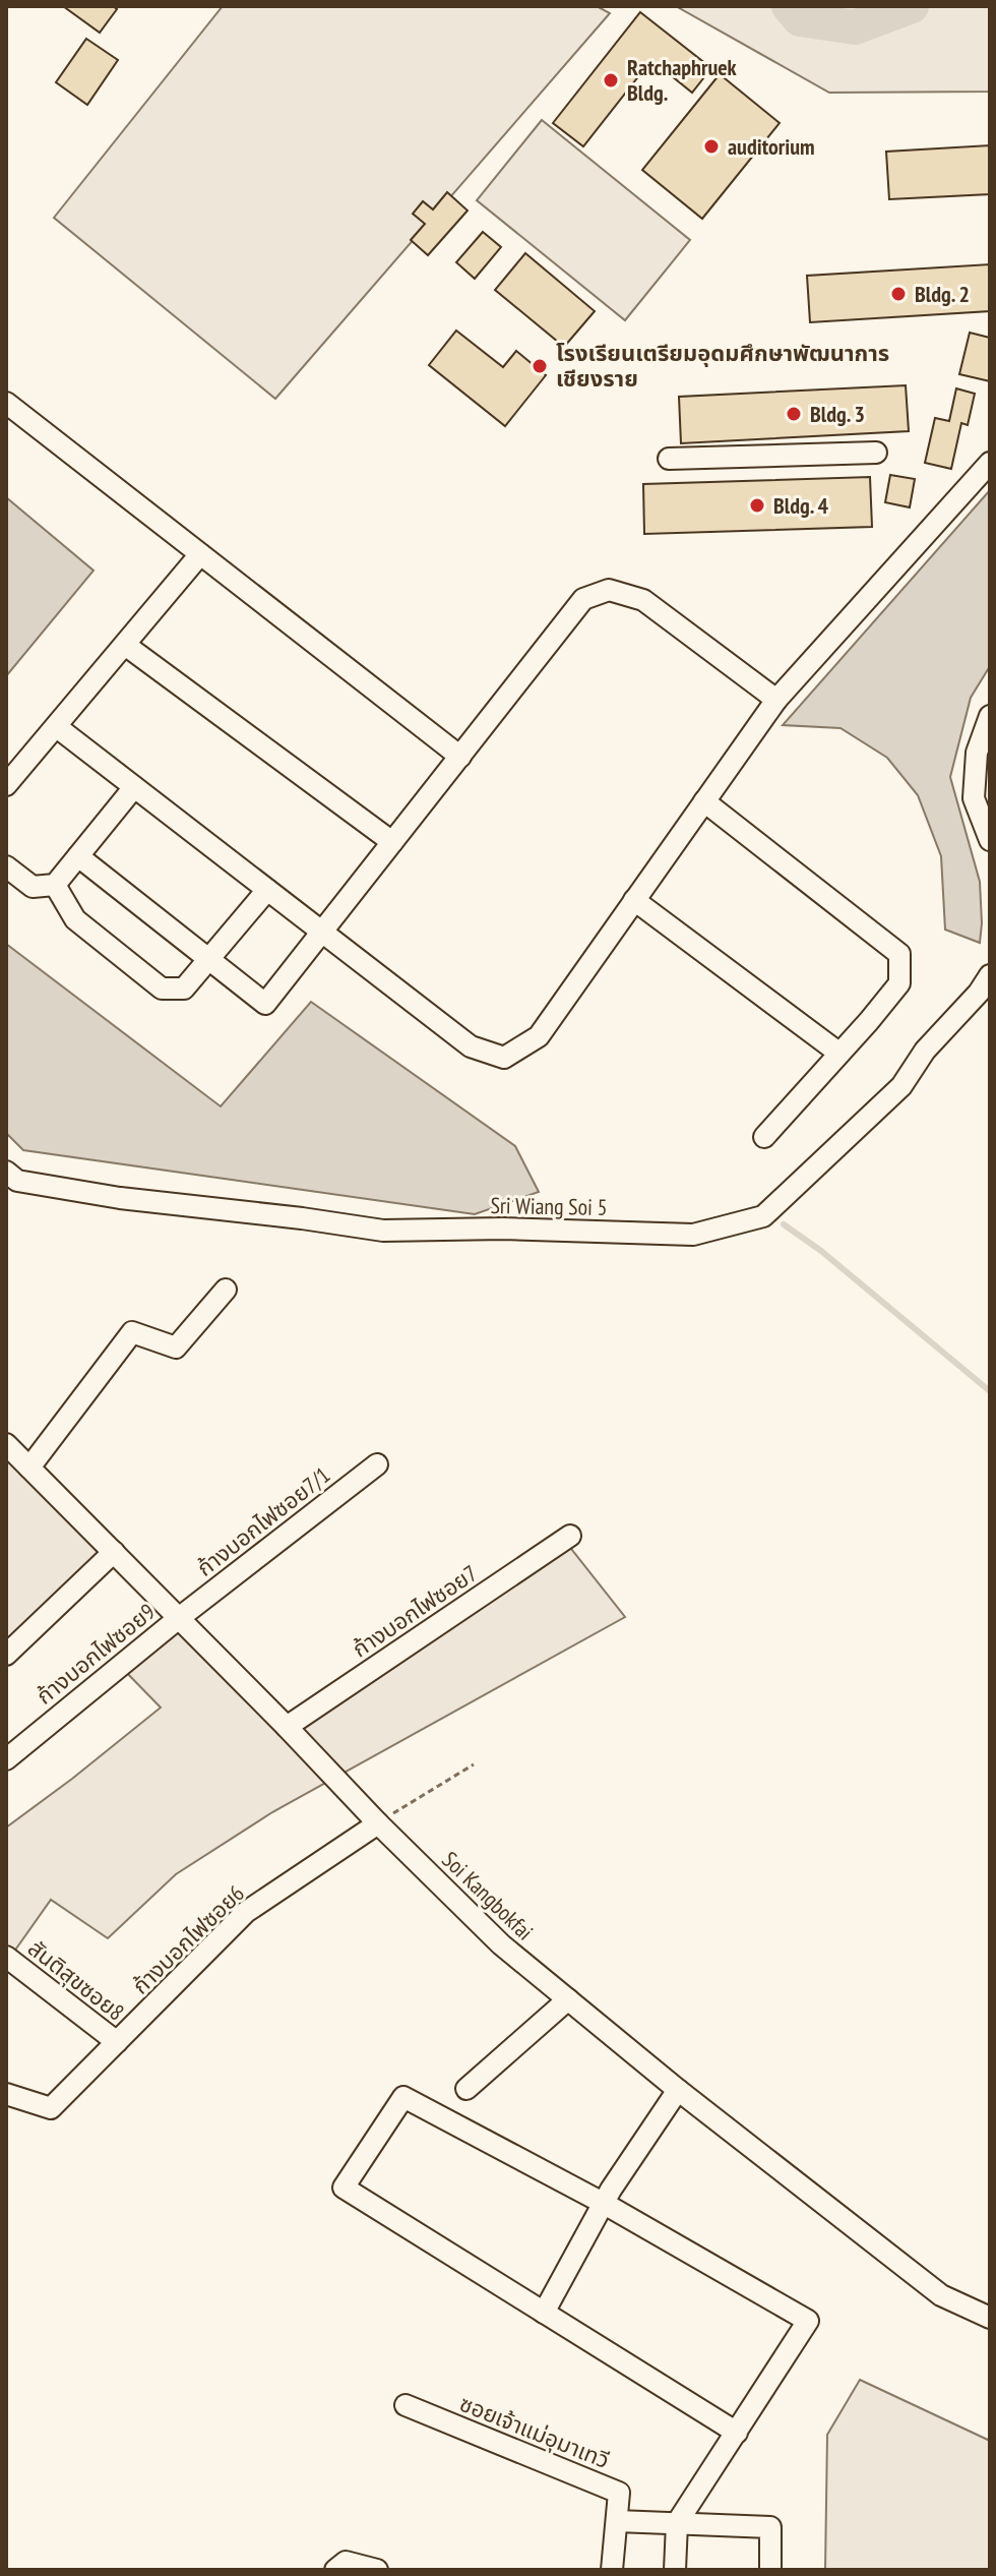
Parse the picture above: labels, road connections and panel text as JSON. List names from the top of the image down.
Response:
{
  "streets": {
    "street": [
      "Sri Wiang Soi 5",
      "ก้างบอกไฟซอย7/1",
      "ก้างบอกไฟซอย7",
      "ก้างบอกไฟซอย9",
      "Soi Kangbokfai",
      "ก้างบอกไฟซอย6",
      "สันติสุขซอย8",
      "ซอยเจ้าแม่อุมาเทวี"
    ]
  },
  "crossings": [
    ["ก้างบอกไฟซอย7/1", "ก้างบอกไฟซอย9"],
    ["ก้างบอกไฟซอย7/1", "Soi Kangbokfai"],
    ["ก้างบอกไฟซอย7", "Soi Kangbokfai"],
    ["ก้างบอกไฟซอย9", "Soi Kangbokfai"],
    ["Soi Kangbokfai", "ก้างบอกไฟซอย6"],
    ["ก้างบอกไฟซอย6", "สันติสุขซอย8"]
  ],
  "places": [
    "Ratchaphruek Bldg.",
    "auditorium",
    "Bldg. 2",
    "โรงเรียนเตรียมอุดมศึกษาพัฒนาการ เชียงราย",
    "Bldg. 3",
    "Bldg. 4"
  ]
}
